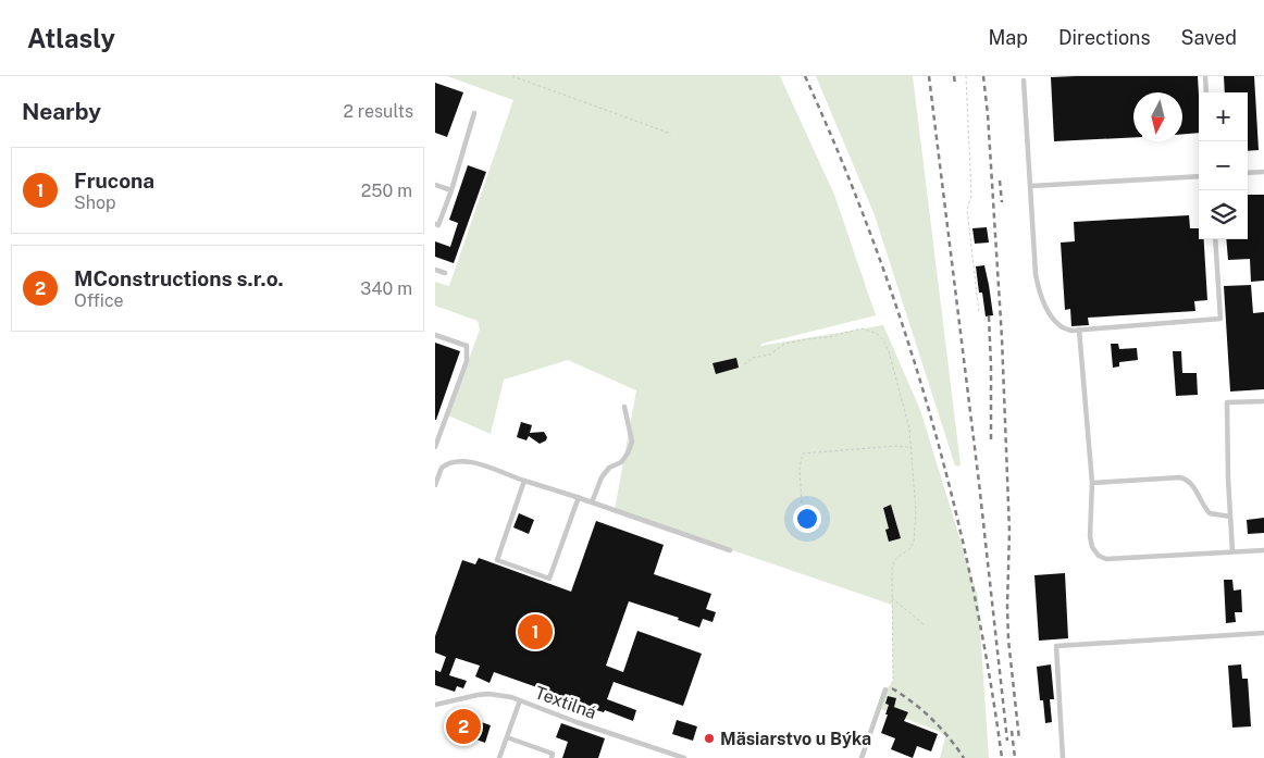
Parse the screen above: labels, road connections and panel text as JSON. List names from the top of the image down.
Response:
{
  "streets": {
    "lane": ["Textilná"]
  },
  "places": ["Mäsiarstvo u Býka"],
  "north": "bottom",
  "page": {
    "header": "Atlasly",
    "nav": ["Map", "Directions", "Saved"],
    "heading": ["Nearby", "2 results"],
    "map_buttons": ["+", "−"],
    "list": [
      {
        "mark": "1",
        "name": "Frucona",
        "note": "Shop",
        "value": "250 m"
      },
      {
        "mark": "2",
        "name": "MConstructions s.r.o.",
        "note": "Office",
        "value": "340 m"
      }
    ],
    "pins": ["1", "2"]
  }
}
